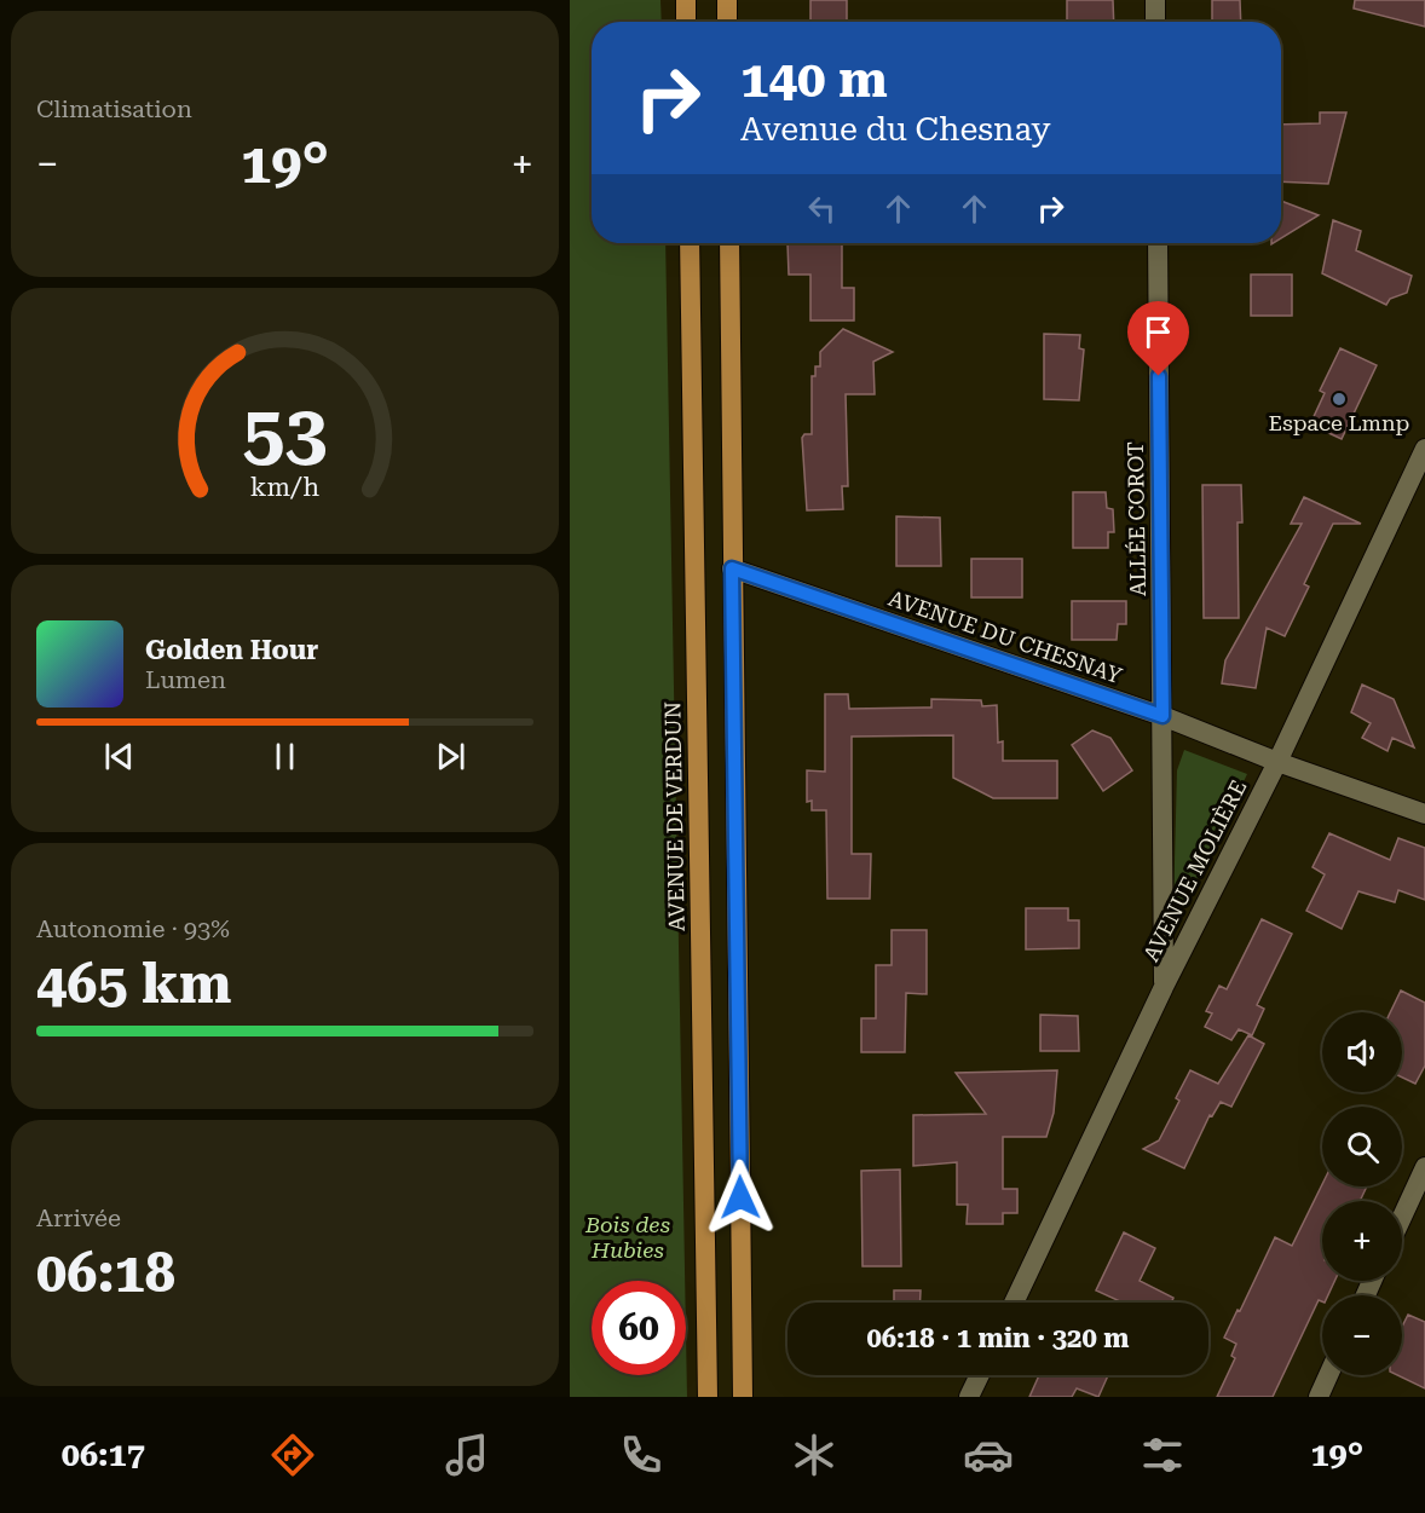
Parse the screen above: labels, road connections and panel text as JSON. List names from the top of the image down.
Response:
{
  "streets": {
    "main road": ["AVENUE DE VERDUN"],
    "street": ["ALLÉE COROT", "AVENUE DU CHESNAY", "AVENUE MOLIÈRE"]
  },
  "crossings": [
    ["ALLÉE COROT", "AVENUE DU CHESNAY"],
    ["ALLÉE COROT", "AVENUE MOLIÈRE"],
    ["AVENUE DU CHESNAY", "AVENUE MOLIÈRE"]
  ],
  "parks": ["Bois des Hubies"],
  "places": ["Espace Lmnp"],
  "page": {
    "tile": [
      "Climatisation",
      ["Autonomie · 93%", "465 km"],
      ["Arrivée", "06:18"]
    ],
    "turn": ["140 m", "Avenue du Chesnay"],
    "heat": ["−", "19°", "+"],
    "song": ["Golden Hour", "Lumen"],
    "map_buttons": ["+", "−"],
    "limit": "60",
    "trip": "06:18 · 1 min · 320 m",
    "tabs": ["06:17", "19°"],
    "gauge": ["53", "km/h"]
  }
}
